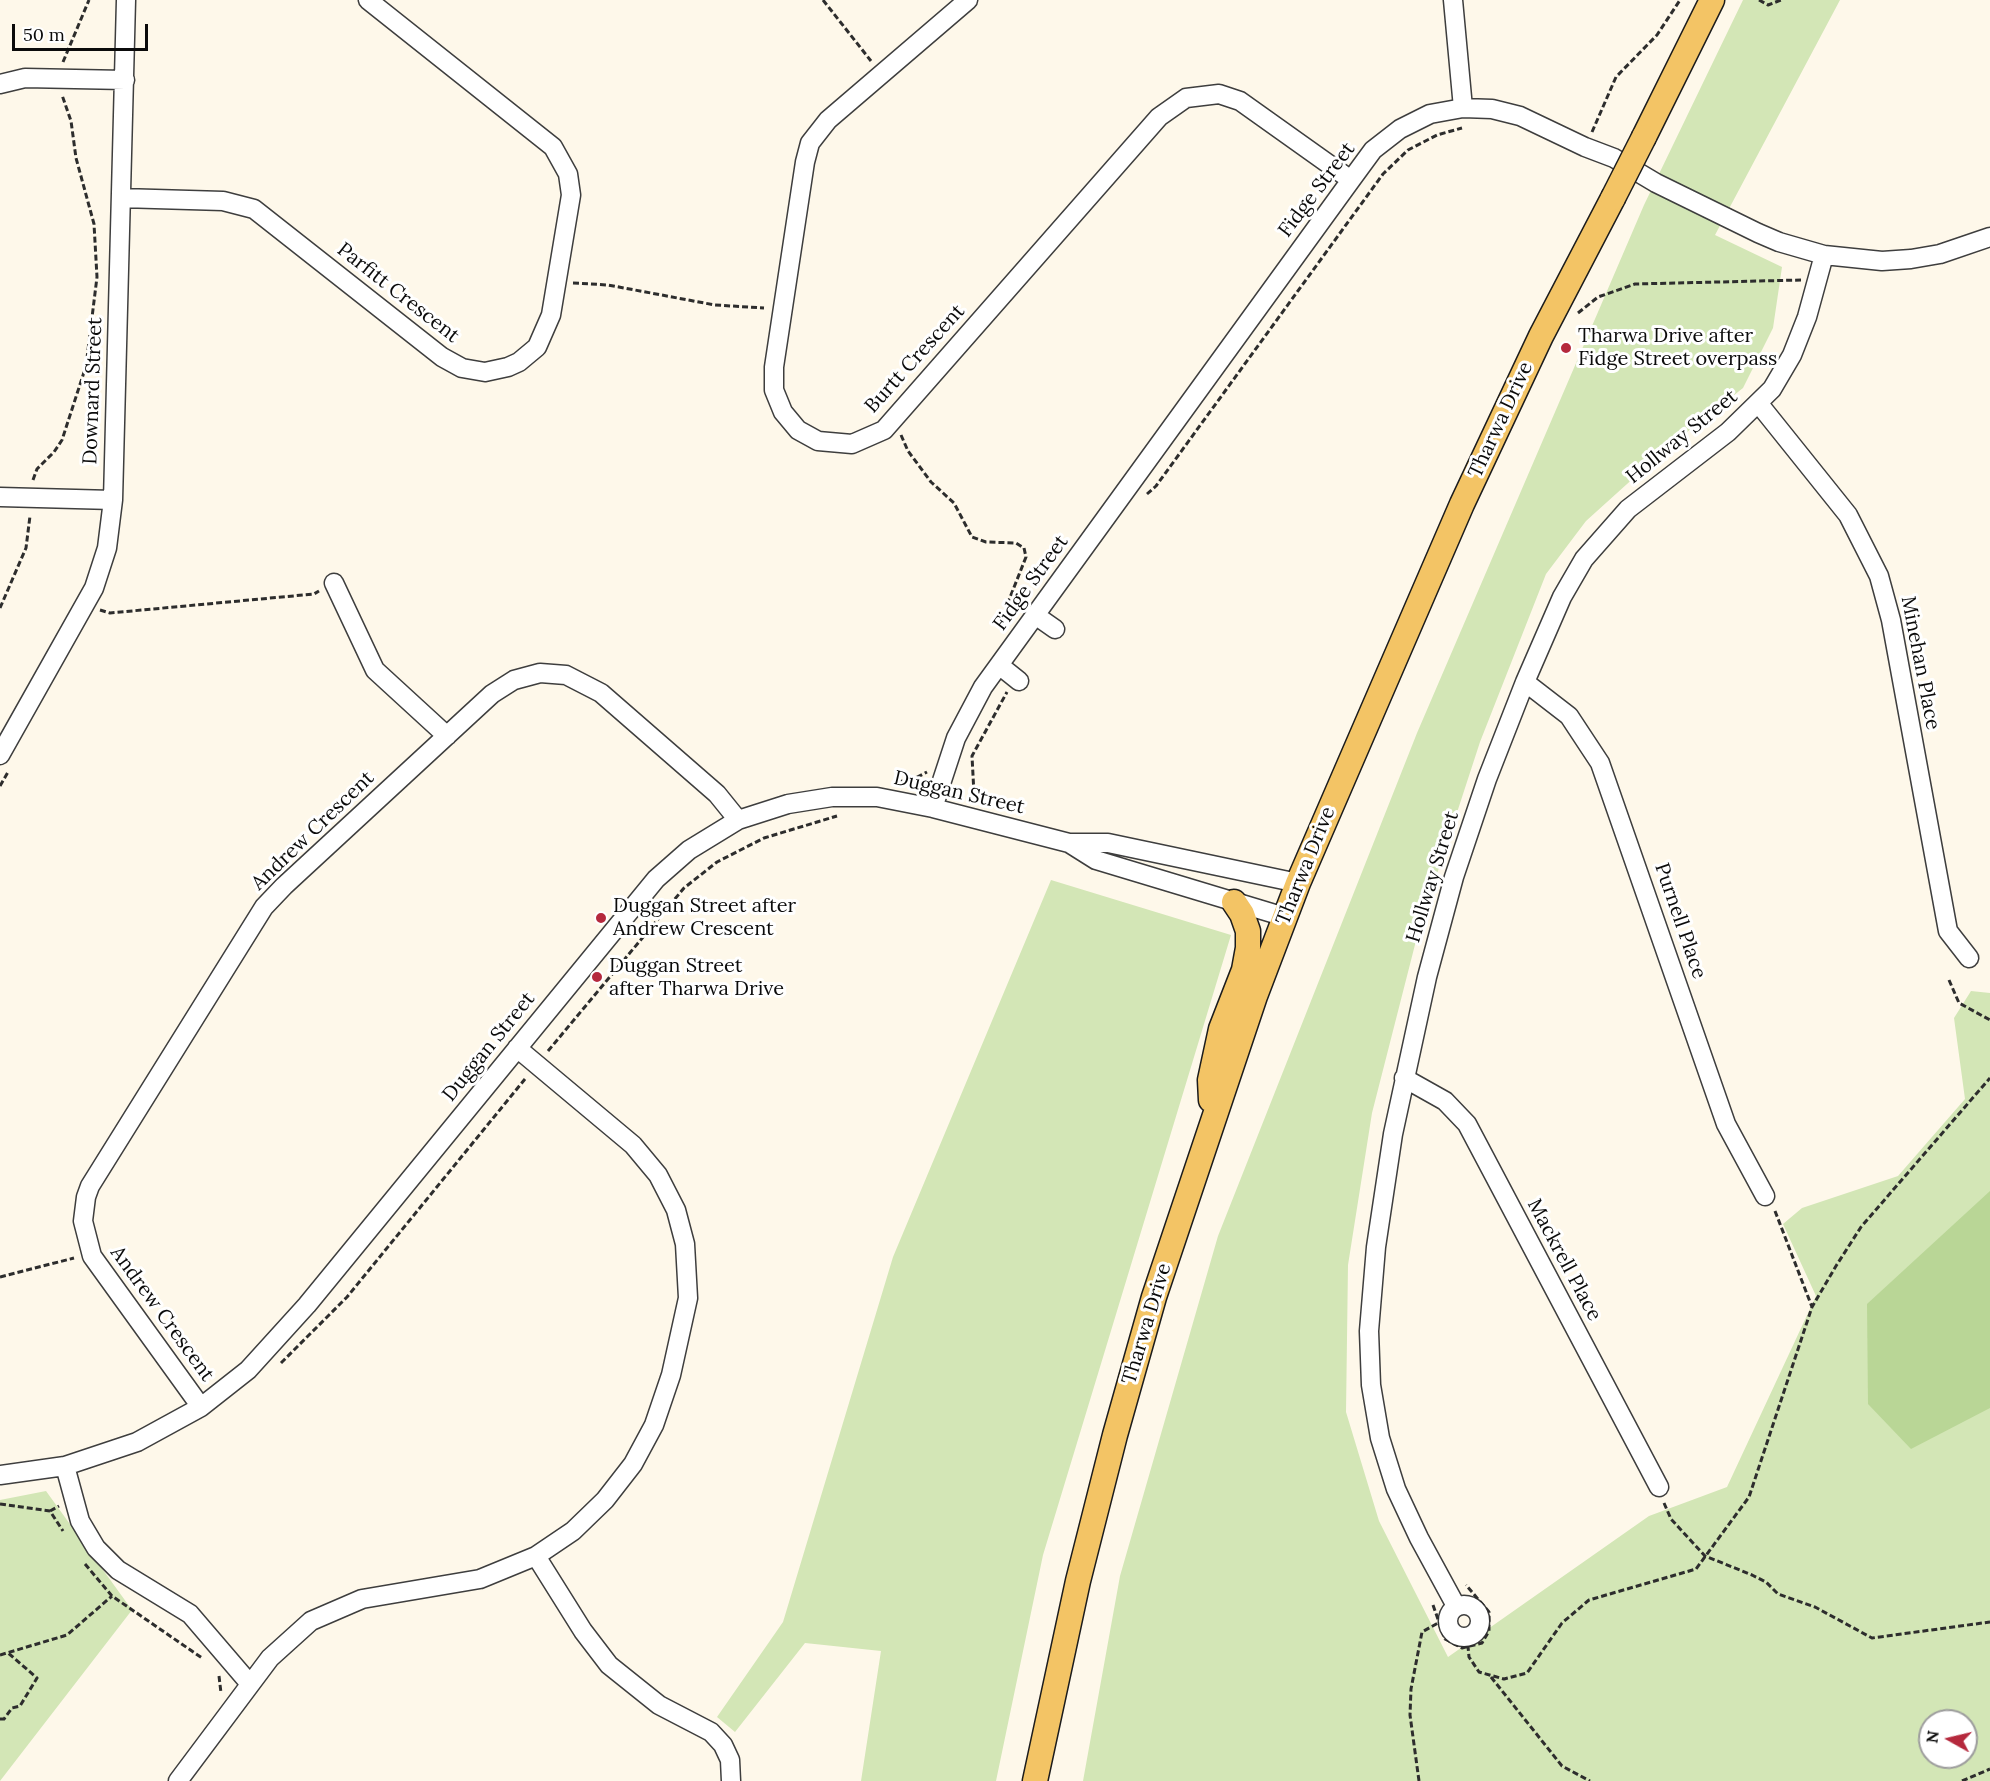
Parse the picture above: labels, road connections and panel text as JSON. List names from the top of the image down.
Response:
{
  "streets": {
    "main road": ["Tharwa Drive"],
    "street": [
      "Fidge Street",
      "Parfitt Crescent",
      "Burtt Crescent",
      "Downard Street",
      "Hollway Street",
      "Minehan Place",
      "Duggan Street",
      "Andrew Crescent",
      "Purnell Place",
      "Mackrell Place"
    ]
  },
  "crossings": [
    ["Fidge Street", "Burtt Crescent"],
    ["Fidge Street", "Hollway Street"],
    ["Fidge Street", "Duggan Street"],
    ["Parfitt Crescent", "Downard Street"],
    ["Tharwa Drive", "Duggan Street"],
    ["Hollway Street", "Minehan Place"],
    ["Hollway Street", "Purnell Place"],
    ["Hollway Street", "Mackrell Place"],
    ["Duggan Street", "Andrew Crescent"]
  ],
  "places": ["Tharwa Drive after Fidge Street overpass", "Duggan Street after Andrew Crescent", "Duggan Street after Tharwa Drive"],
  "scale_bar": "50 m",
  "north": "left"
}
